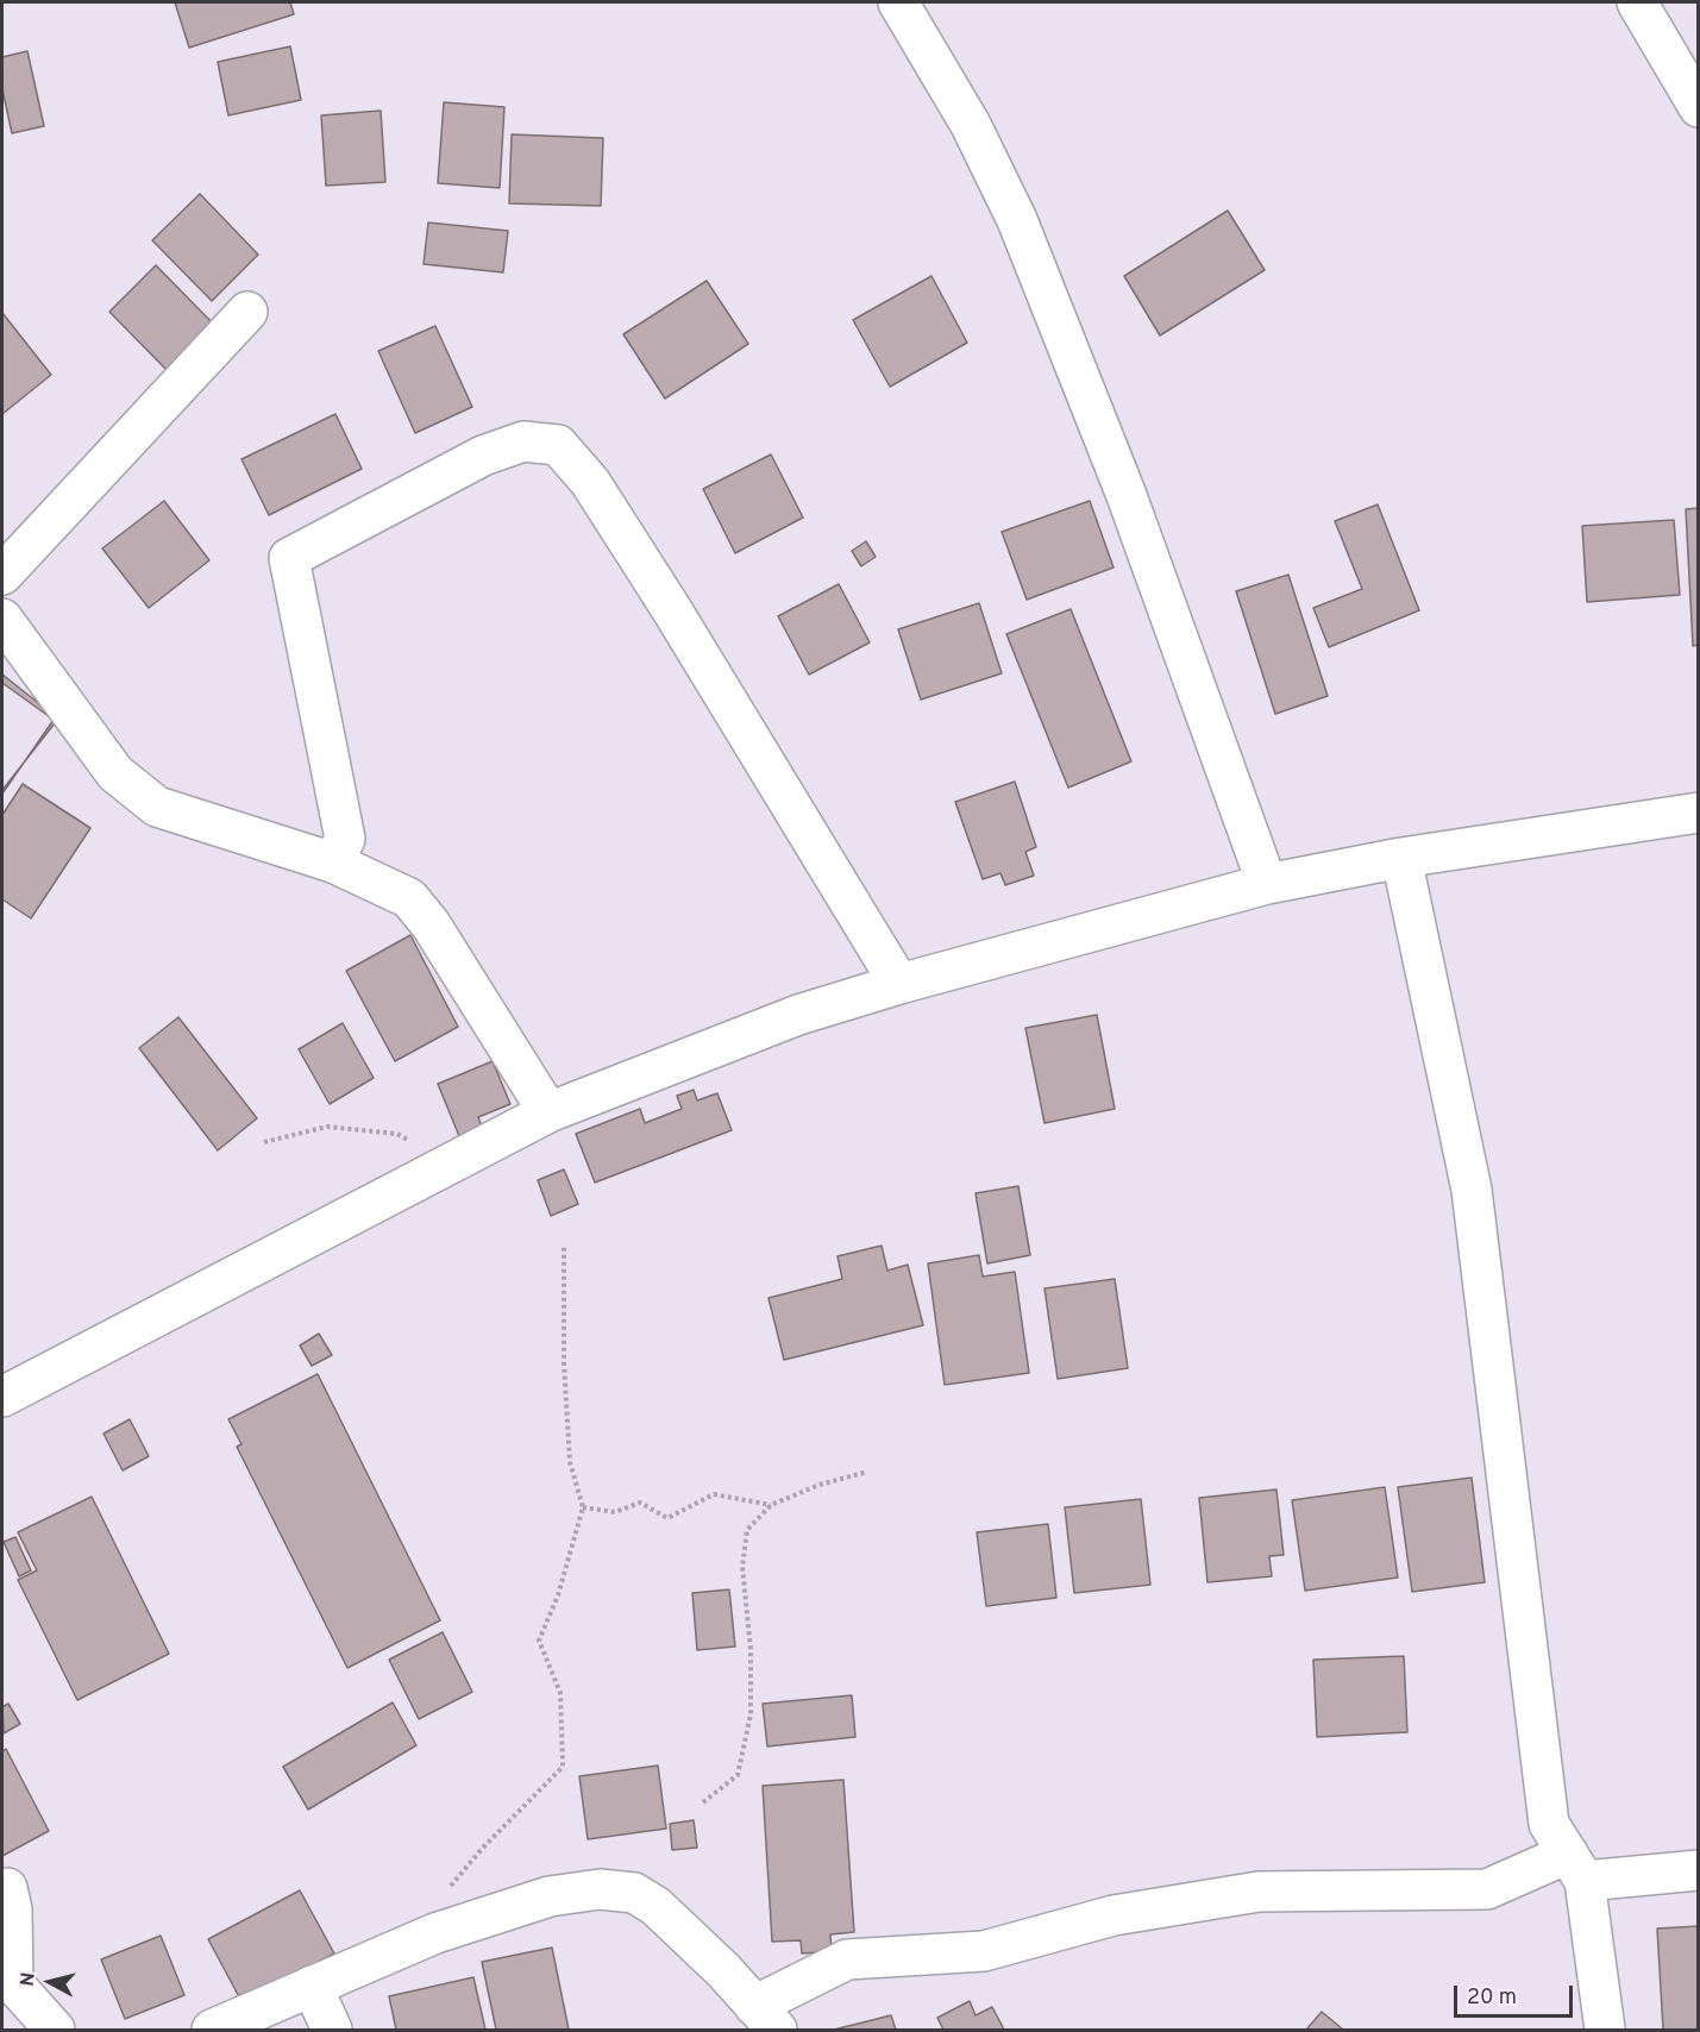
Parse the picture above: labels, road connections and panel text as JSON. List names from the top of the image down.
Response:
{
  "scale_bar": "20 m",
  "north": "left"
}
